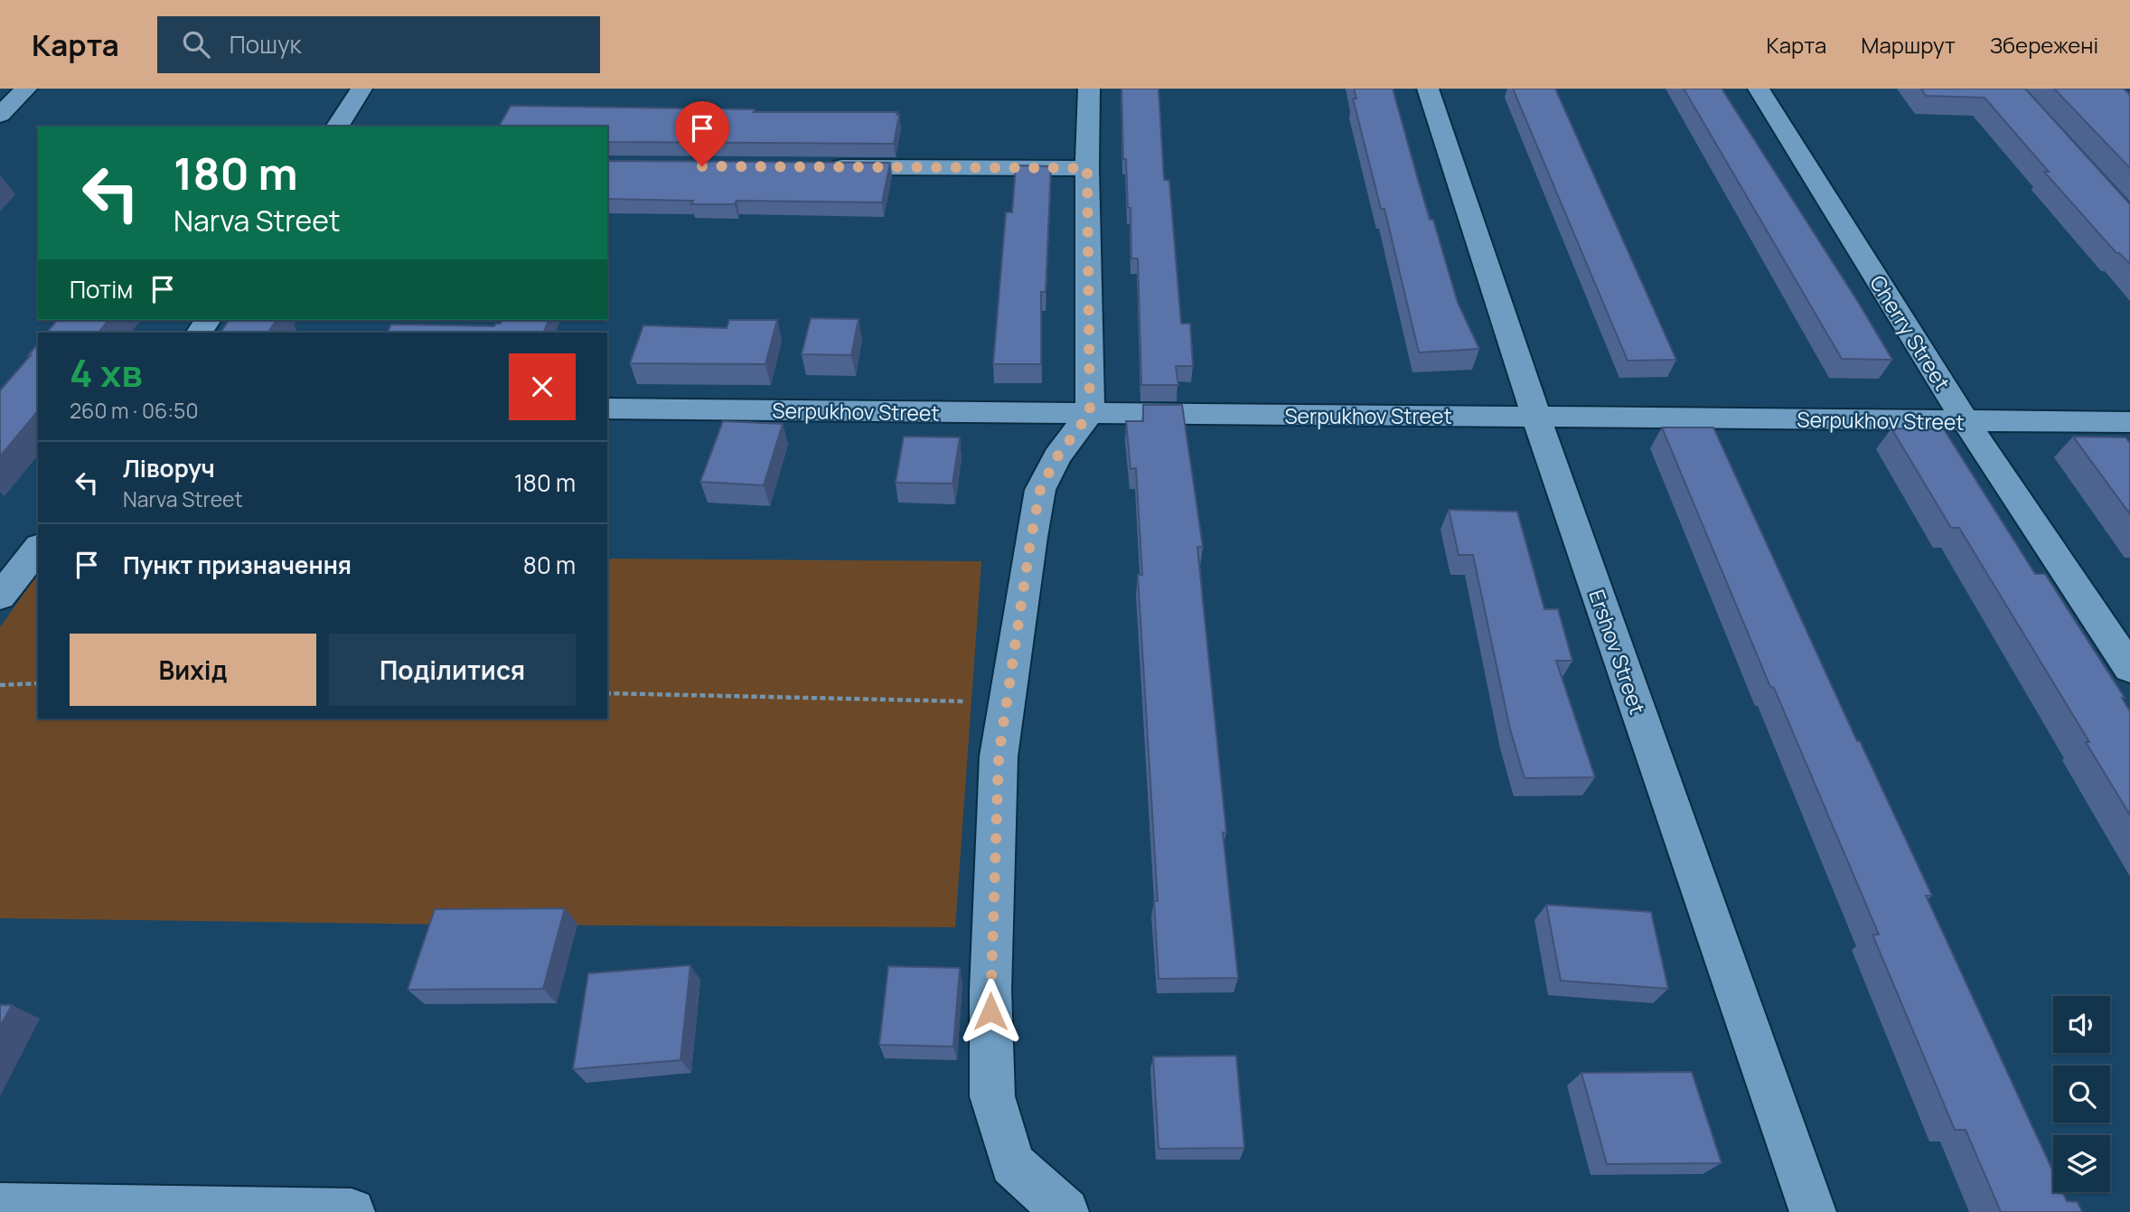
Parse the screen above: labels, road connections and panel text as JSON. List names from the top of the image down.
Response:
{
  "streets": {
    "street": ["Cherry Street", "Serpukhov Street", "Ershov Street"]
  },
  "crossings": [
    ["Cherry Street", "Serpukhov Street"],
    ["Serpukhov Street", "Ershov Street"]
  ],
  "page": {
    "header": "Карта",
    "search": "Пошук",
    "nav": ["Карта", "Маршрут", "Збережені"],
    "turn": ["180 m", "Narva Street"],
    "then": "Потім",
    "heading": ["4 хв", "260 m · 06:50"],
    "list": [
      {
        "name": "Ліворуч",
        "note": "Narva Street",
        "value": "180 m"
      },
      {
        "name": "Пункт призначення",
        "value": "80 m"
      }
    ],
    "buttons": ["Вихід", "Поділитися"]
  }
}
